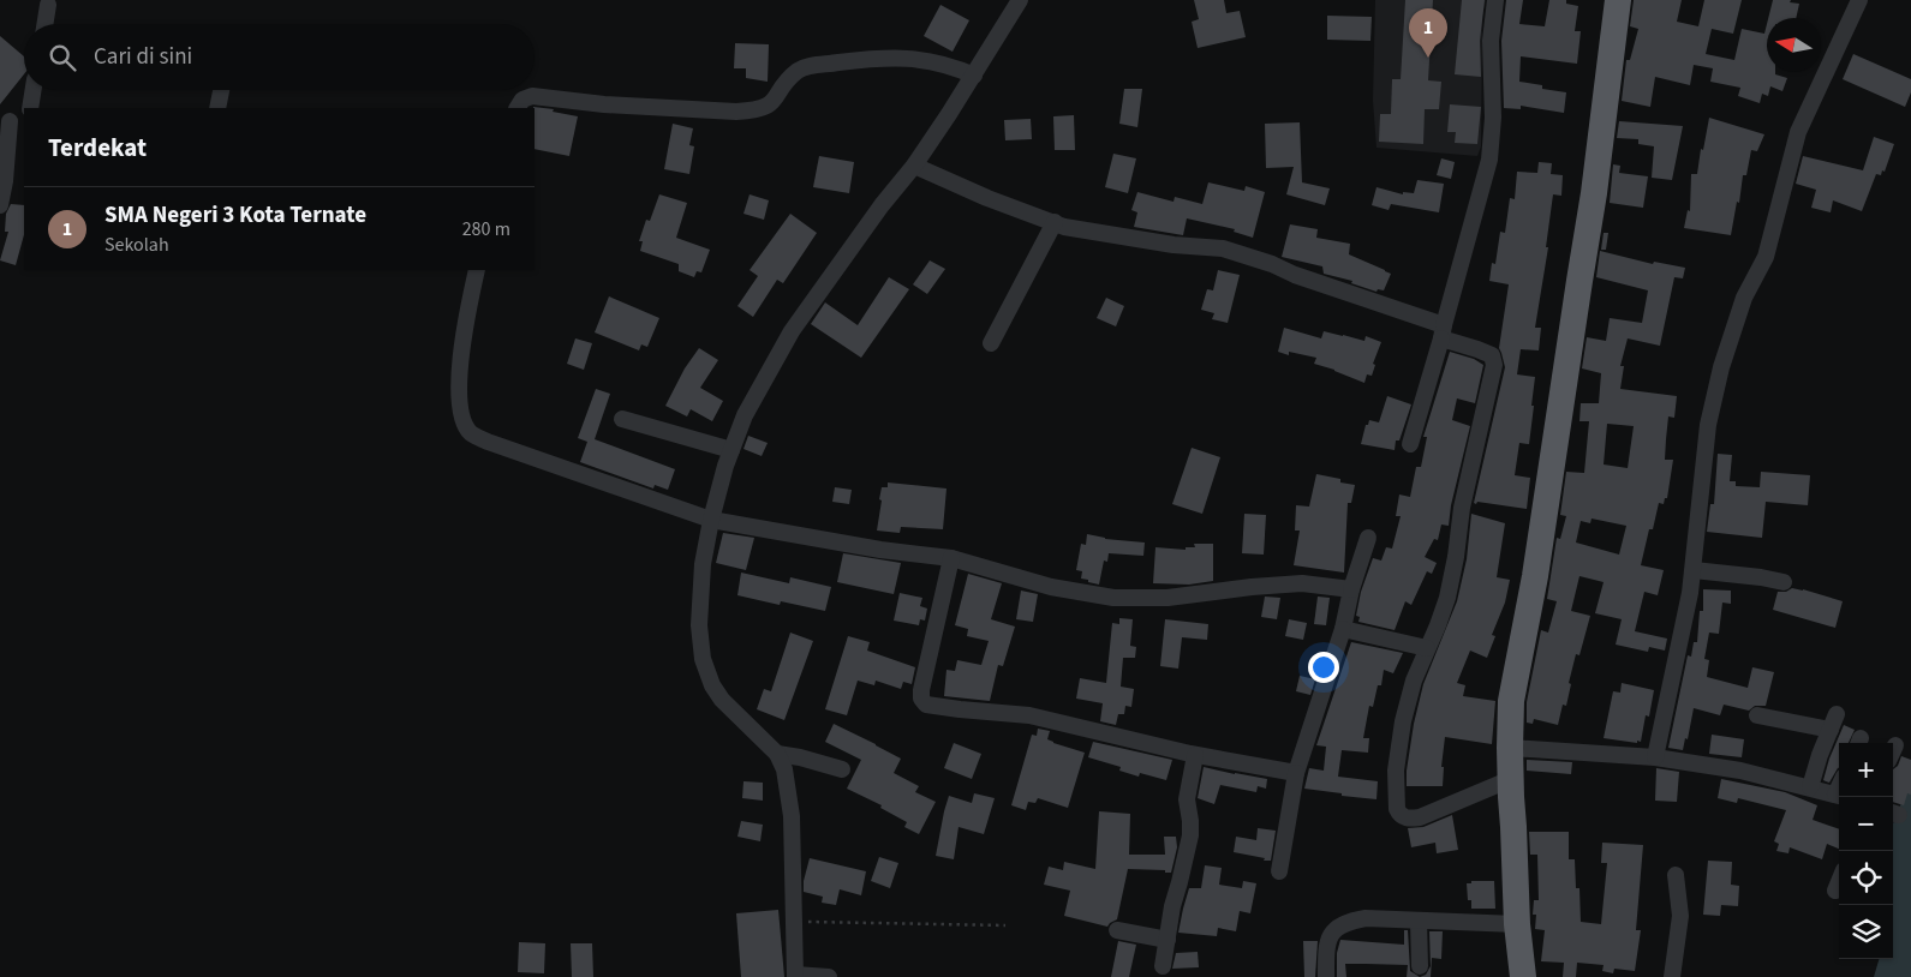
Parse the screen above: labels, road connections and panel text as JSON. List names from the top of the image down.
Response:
{
  "north": "left",
  "page": {
    "pins": "1",
    "search": "Cari di sini",
    "heading": "Terdekat",
    "list": [
      {
        "mark": "1",
        "name": "SMA Negeri 3 Kota Ternate",
        "note": "Sekolah",
        "value": "280 m"
      }
    ],
    "map_buttons": ["+", "−"]
  }
}
